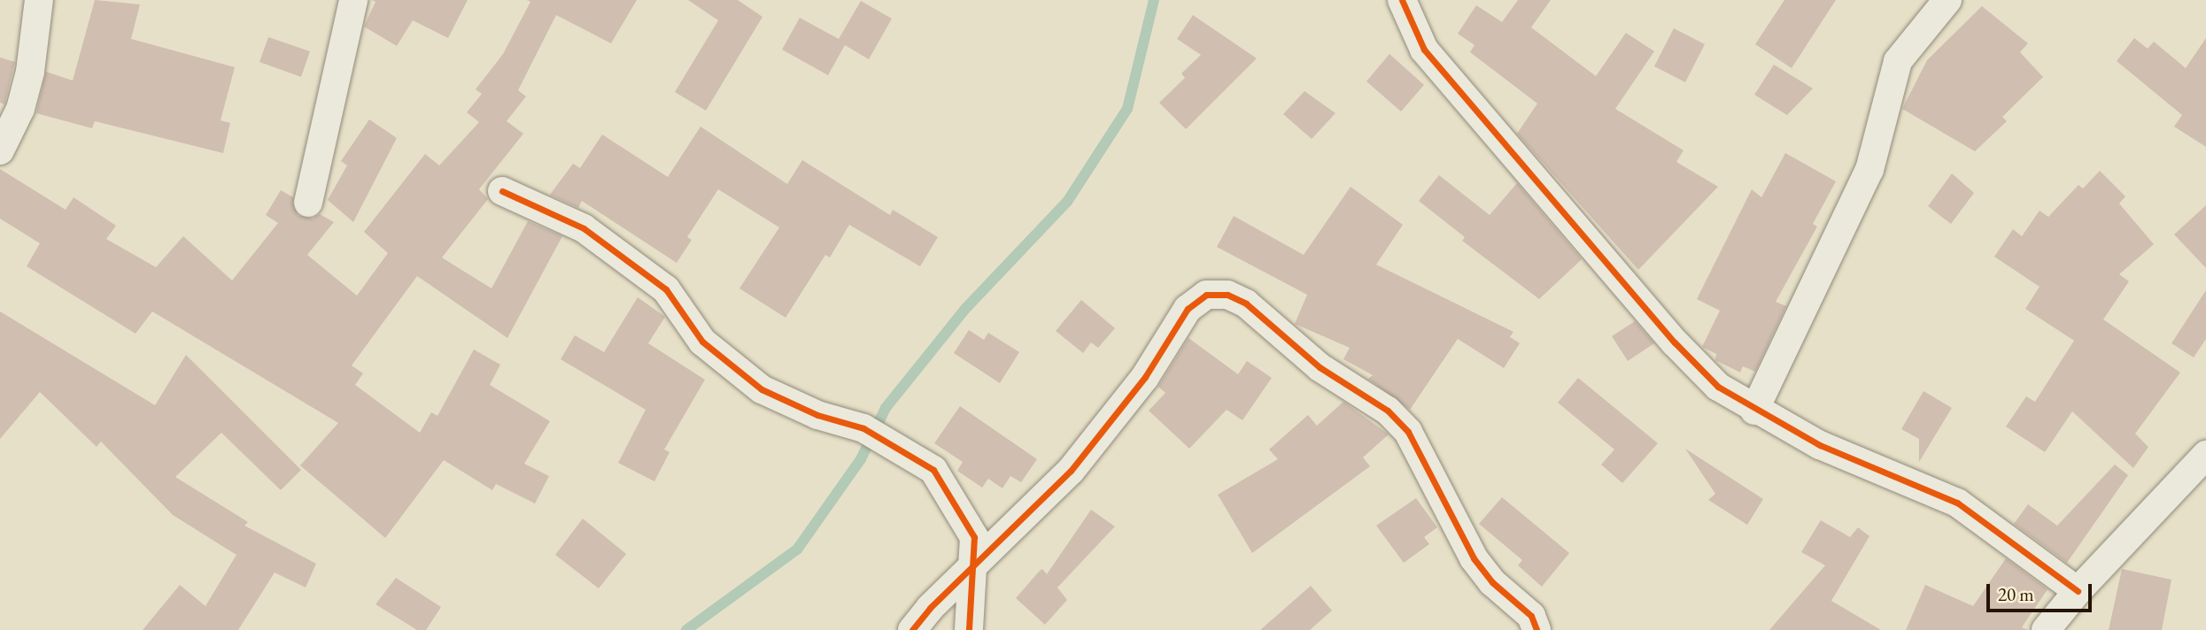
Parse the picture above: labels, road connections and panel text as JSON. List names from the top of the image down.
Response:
{
  "scale_bar": "20 m"
}
